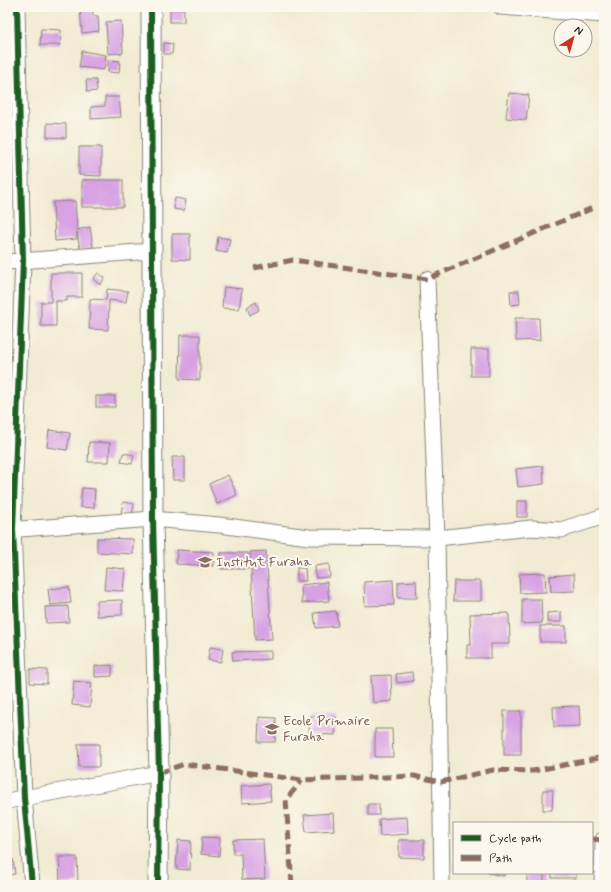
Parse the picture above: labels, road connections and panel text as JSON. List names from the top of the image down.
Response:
{
  "places": {
    "school or university": ["Institut Furaha", "Ecole Primaire Furaha"]
  },
  "legend": ["Cycle path", "Path"],
  "north": "top right"
}
